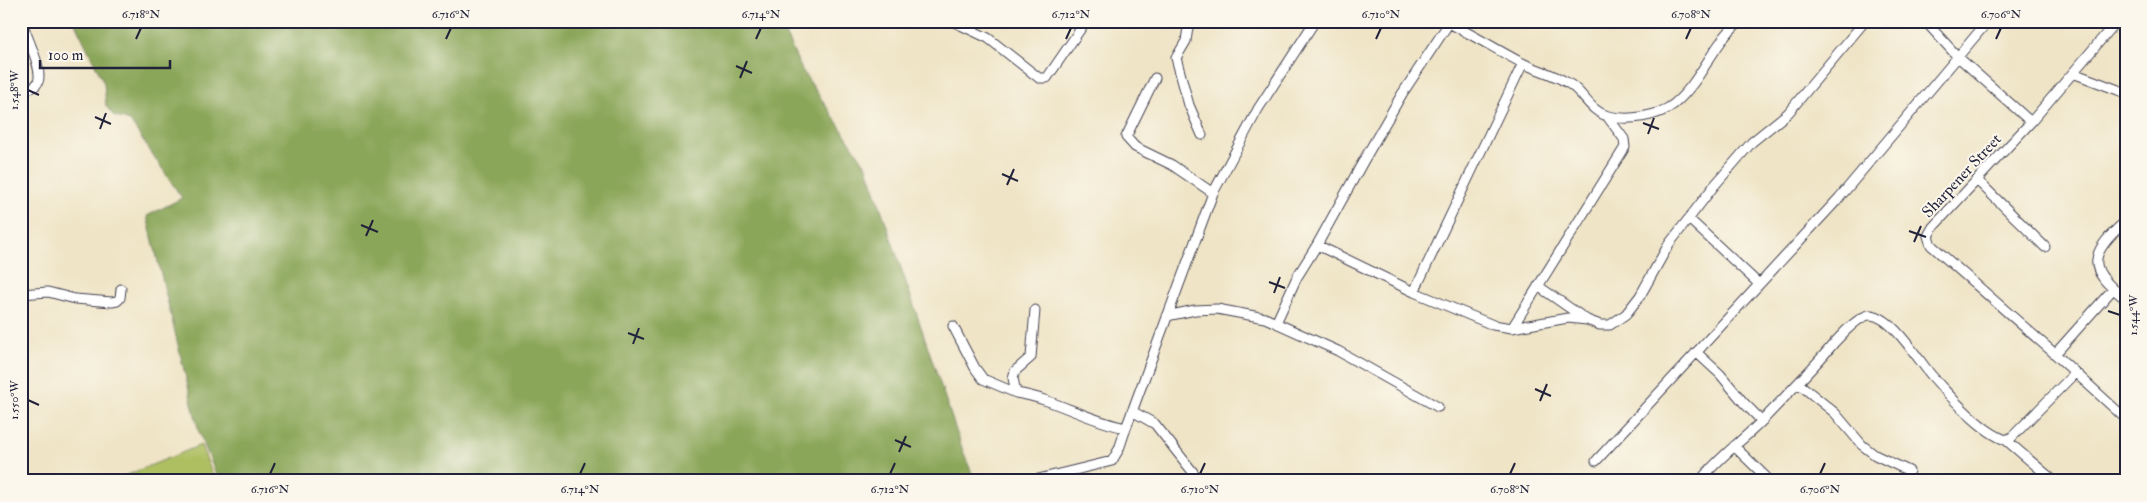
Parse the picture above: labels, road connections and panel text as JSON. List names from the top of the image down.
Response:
{
  "streets": {
    "street": ["Sharpener Street"]
  },
  "scale_bar": "100 m",
  "coordinates": [
    "6.718°N",
    "6.716°N",
    "6.714°N",
    "6.712°N",
    "6.710°N",
    "6.708°N",
    "6.706°N",
    "1.548°W",
    "1.544°W",
    "1.550°W"
  ]
}
